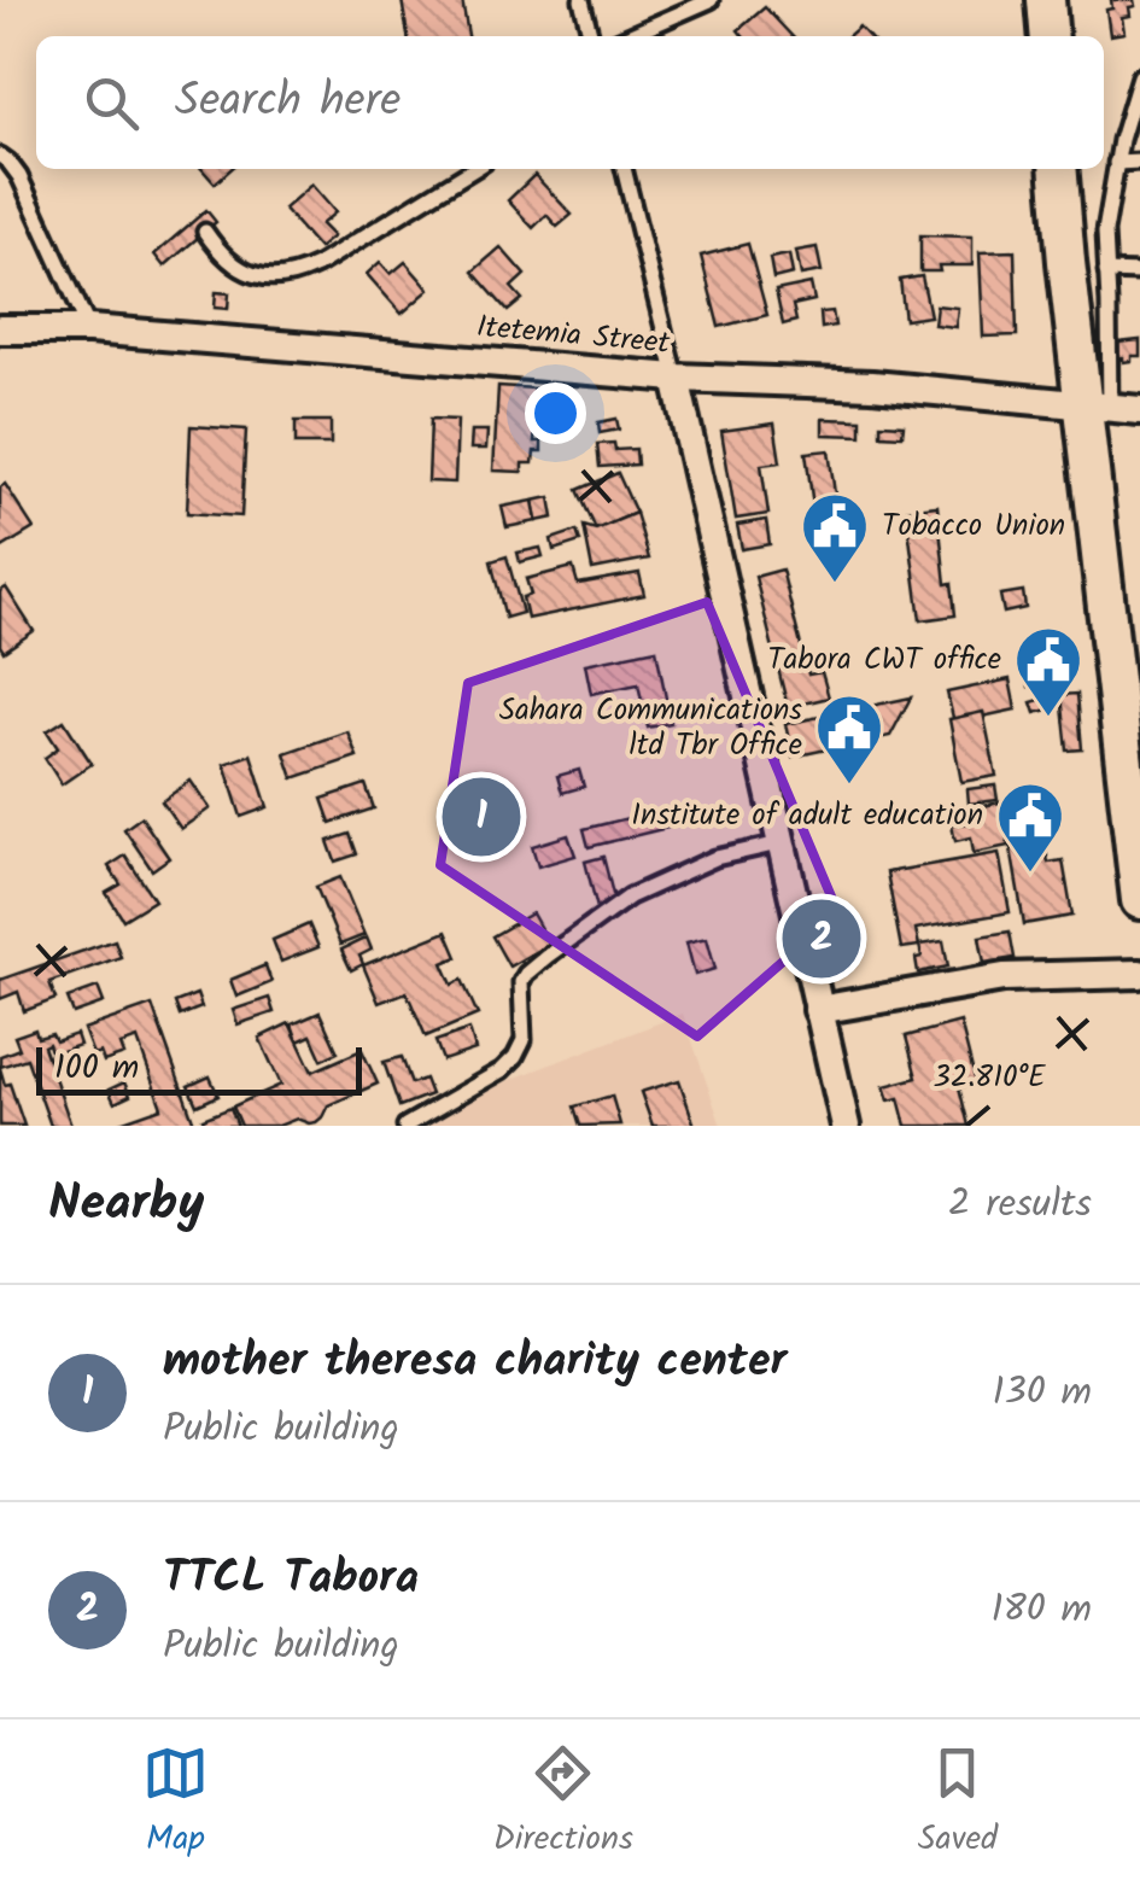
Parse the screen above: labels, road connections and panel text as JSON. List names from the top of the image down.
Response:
{
  "streets": {
    "street": ["Itetemia Street"]
  },
  "places": {
    "public building": [
      "Tobacco Union",
      "Tabora CWT office",
      "Sahara Communications ltd Tbr Office",
      "Institute of adult education"
    ]
  },
  "scale_bar": "100 m",
  "page": {
    "search": "Search here",
    "pins": ["1", "2"],
    "scale": "100 m",
    "heading": ["Nearby", "2 results"],
    "list": [
      {
        "mark": "1",
        "name": "mother theresa charity center",
        "note": "Public building",
        "value": "130 m"
      },
      {
        "mark": "2",
        "name": "TTCL Tabora",
        "note": "Public building",
        "value": "180 m"
      }
    ],
    "nav": ["Map", "Directions", "Saved"]
  },
  "coordinates": ["32.810°E"]
}
